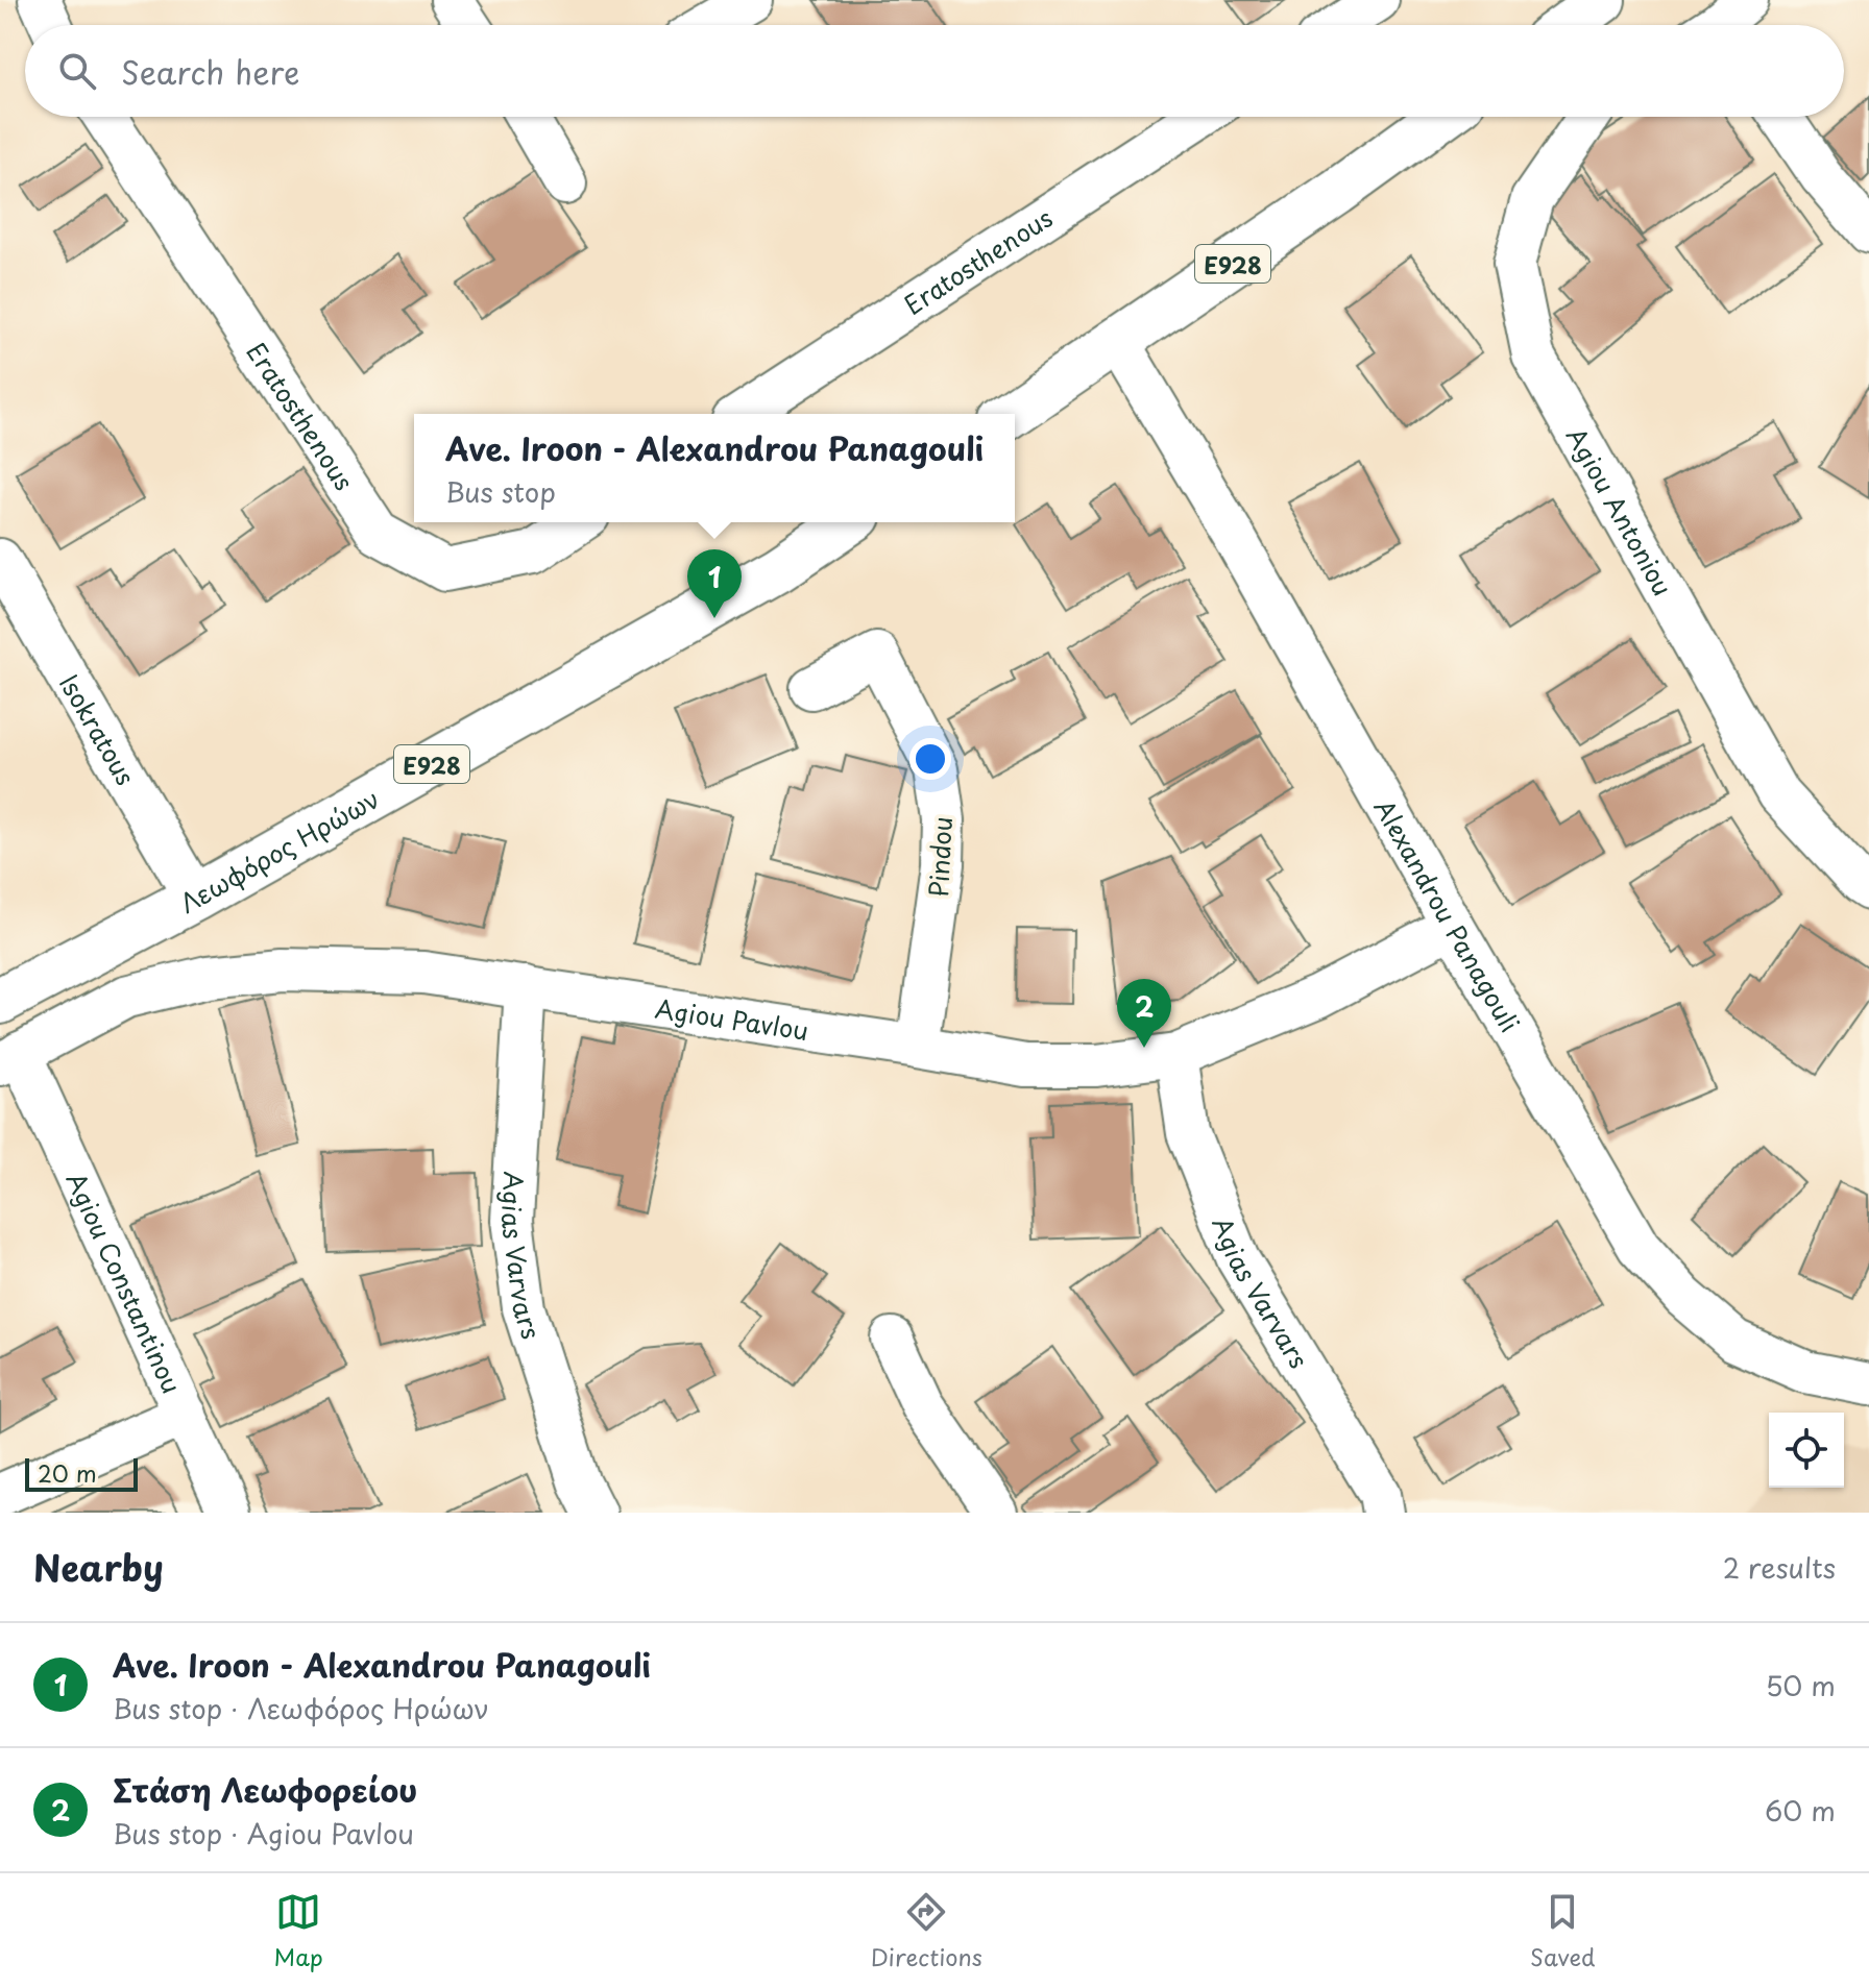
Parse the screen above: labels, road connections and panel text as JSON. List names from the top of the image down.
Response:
{
  "streets": {
    "main road": ["E928", "Λεωφόρος Ηρώων"],
    "street": [
      "Eratosthenous",
      "Agiou Antoniou",
      "Isokratous",
      "Pindou",
      "Alexandrou Panagouli",
      "Agiou Pavlou",
      "Agias Varvars",
      "Agiou Constantinou"
    ]
  },
  "crossings": [
    ["E928", "Alexandrou Panagouli"],
    ["Isokratous", "Λεωφόρος Ηρώων"],
    ["Pindou", "Agiou Pavlou"],
    ["Alexandrou Panagouli", "Agiou Pavlou"],
    ["Agiou Pavlou", "Agias Varvars"],
    ["Agiou Pavlou", "Agiou Constantinou"]
  ],
  "scale_bar": "20 m",
  "page": {
    "search": "Search here",
    "popup": ["Ave. Iroon - Alexandrou Panagouli", "Bus stop"],
    "pins": ["1", "2"],
    "scale": "20 m",
    "heading": ["Nearby", "2 results"],
    "list": [
      {
        "mark": "1",
        "name": "Ave. Iroon - Alexandrou Panagouli",
        "note": "Bus stop · Λεωφόρος Ηρώων",
        "value": "50 m"
      },
      {
        "mark": "2",
        "name": "Στάση Λεωφορείου",
        "note": "Bus stop · Agiou Pavlou",
        "value": "60 m"
      }
    ],
    "nav": ["Map", "Directions", "Saved"]
  }
}
